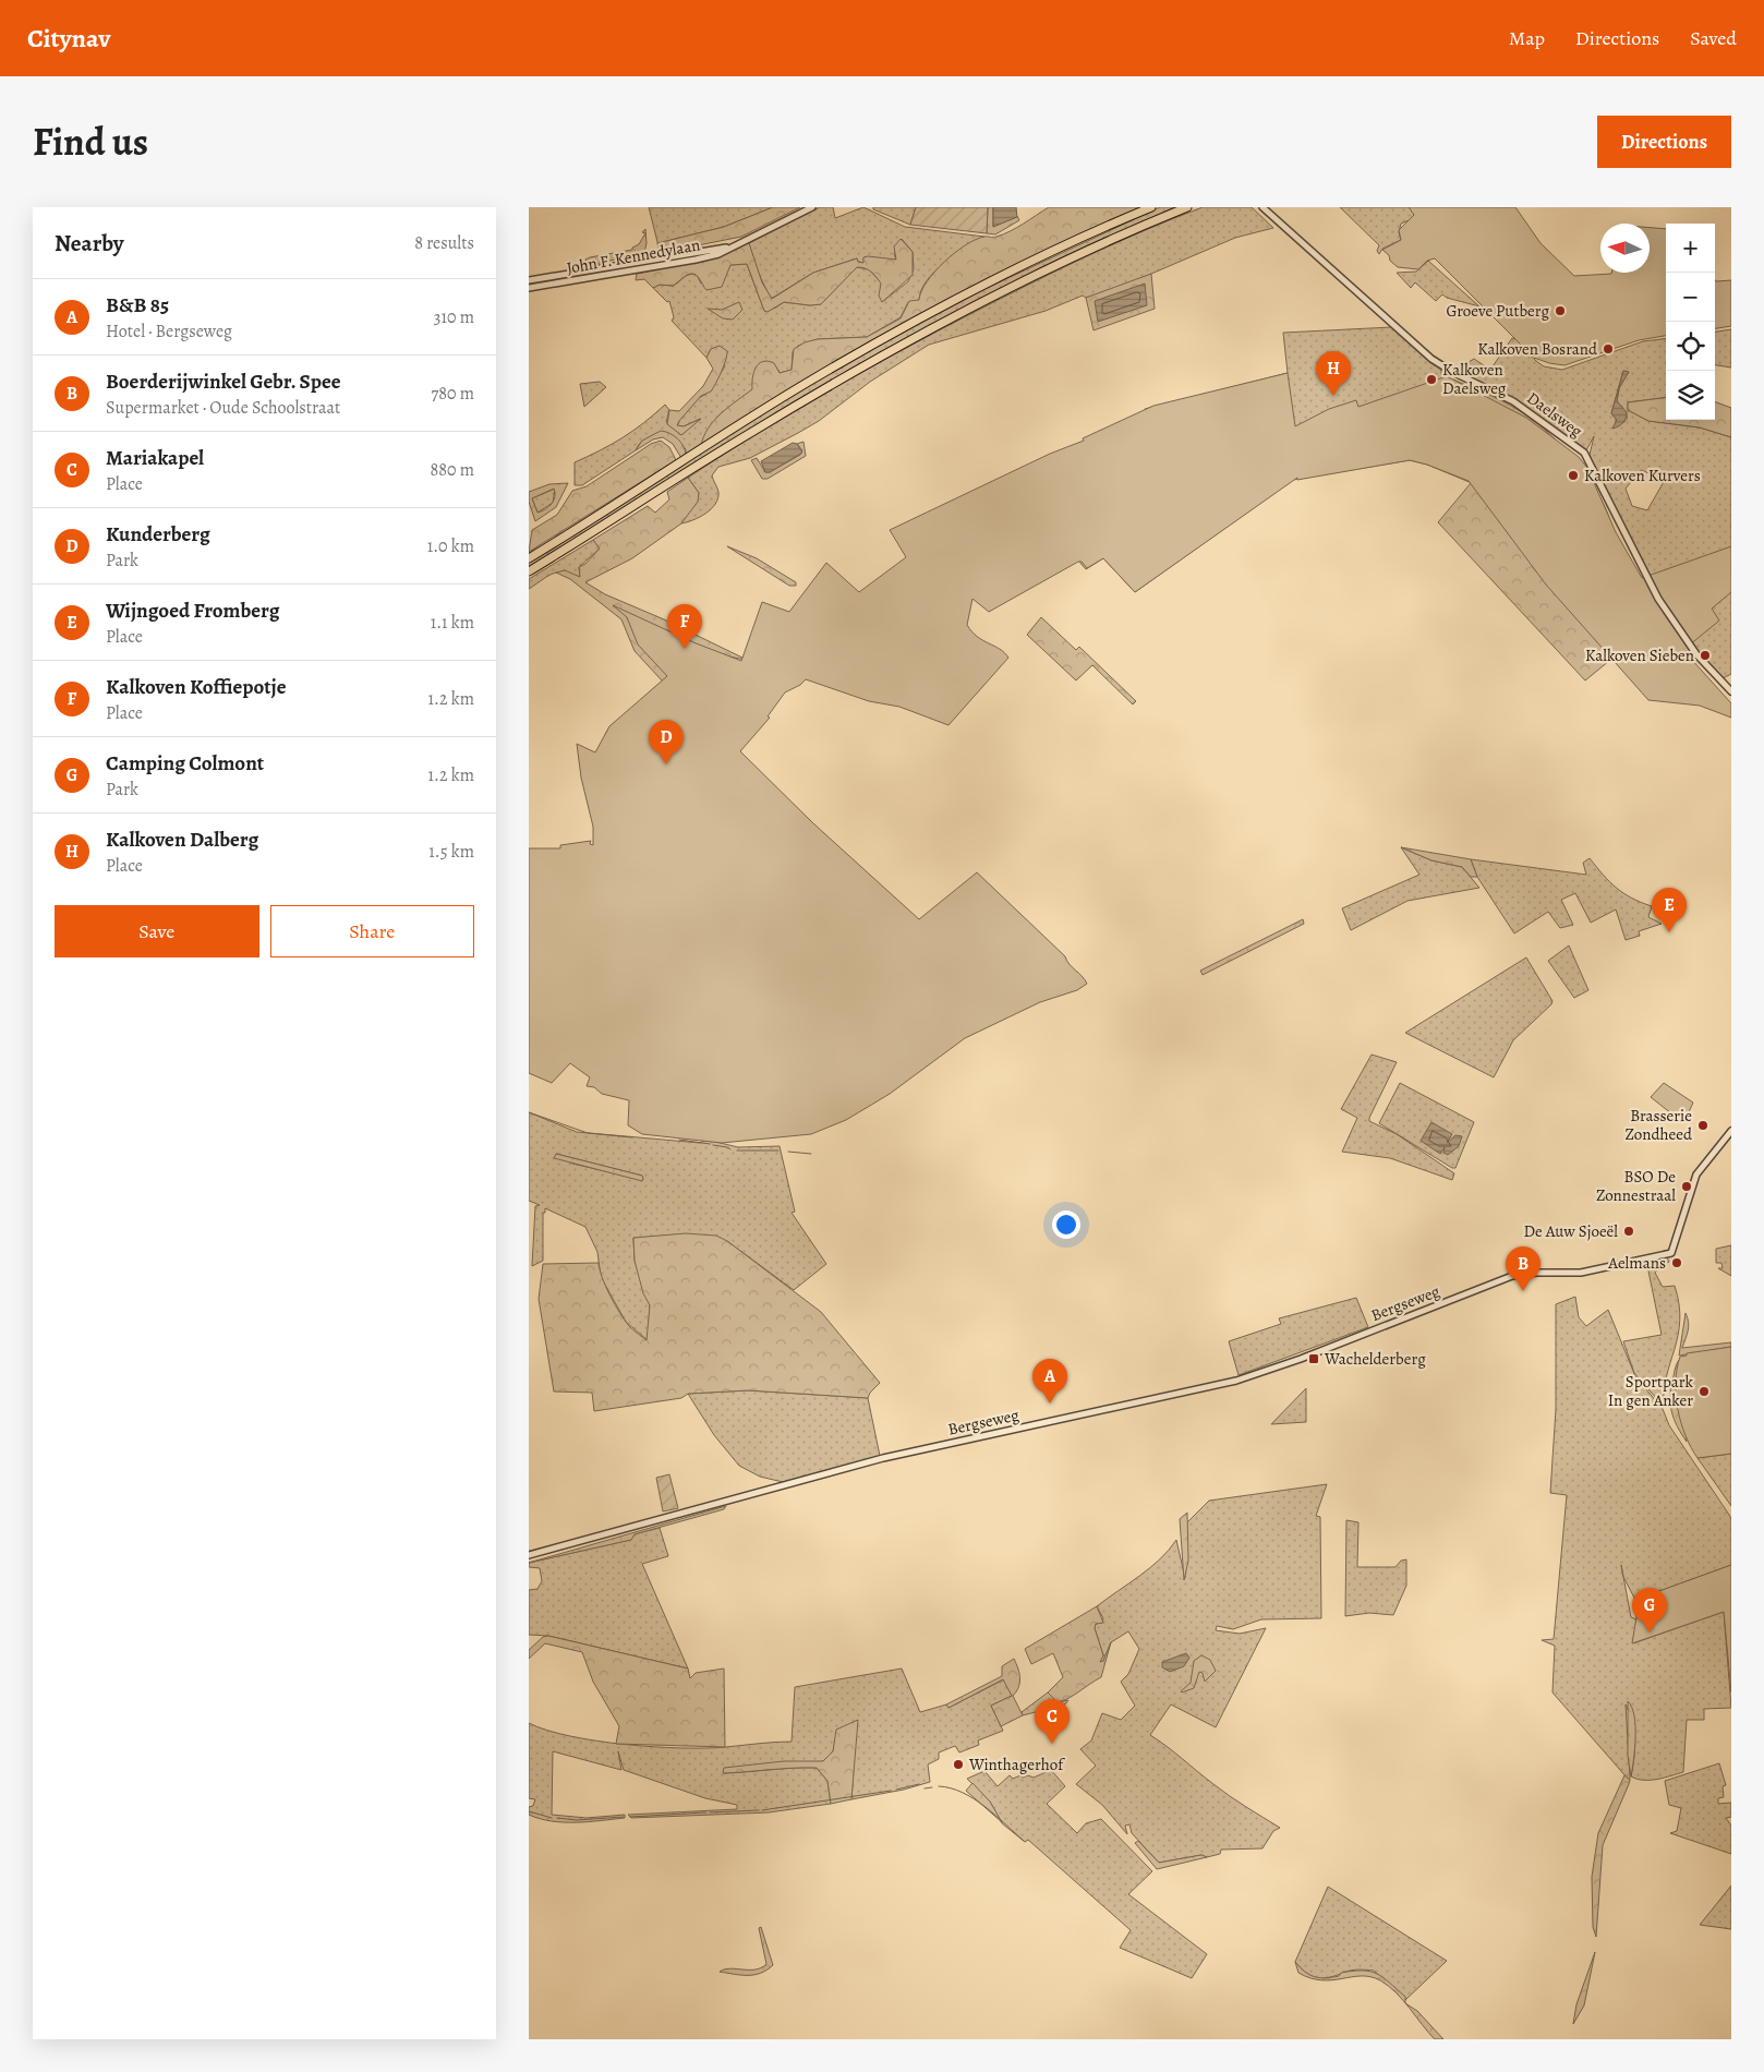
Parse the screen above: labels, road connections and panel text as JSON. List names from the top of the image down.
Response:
{
  "streets": {
    "street": ["John F. Kennedylaan", "Daelsweg", "Bergseweg"]
  },
  "places": {
    "other": [
      "Groeve Putberg",
      "Kalkoven Bosrand",
      "Kalkoven Daelsweg",
      "Kalkoven Kurvers",
      "Kalkoven Sieben",
      "Brasserie Zondheed",
      "BSO De Zonnestraal",
      "De Auw Sjoeël",
      "Aelmans",
      "Sportpark In gen Anker",
      "Winthagerhof"
    ],
    "transit": ["Wachelderberg"]
  },
  "north": "left",
  "page": {
    "header": "Citynav",
    "nav": ["Map", "Directions", "Saved"],
    "title": "Find us",
    "buttons": [
      "Directions",
      ["Save", "Share"]
    ],
    "heading": ["Nearby", "8 results"],
    "map_buttons": ["+", "−"],
    "list": [
      {
        "mark": "A",
        "name": "B&B 85",
        "note": "Hotel · Bergseweg",
        "value": "310 m"
      },
      {
        "mark": "B",
        "name": "Boerderijwinkel Gebr. Spee",
        "note": "Supermarket · Oude Schoolstraat",
        "value": "780 m"
      },
      {
        "mark": "C",
        "name": "Mariakapel",
        "note": "Place",
        "value": "880 m"
      },
      {
        "mark": "D",
        "name": "Kunderberg",
        "note": "Park",
        "value": "1.0 km"
      },
      {
        "mark": "E",
        "name": "Wijngoed Fromberg",
        "note": "Place",
        "value": "1.1 km"
      },
      {
        "mark": "F",
        "name": "Kalkoven Koffiepotje",
        "note": "Place",
        "value": "1.2 km"
      },
      {
        "mark": "G",
        "name": "Camping Colmont",
        "note": "Park",
        "value": "1.2 km"
      },
      {
        "mark": "H",
        "name": "Kalkoven Dalberg",
        "note": "Place",
        "value": "1.5 km"
      }
    ],
    "pins": [
      "H",
      "F",
      "D",
      "E",
      "B",
      "A",
      "G",
      "C"
    ]
  }
}
